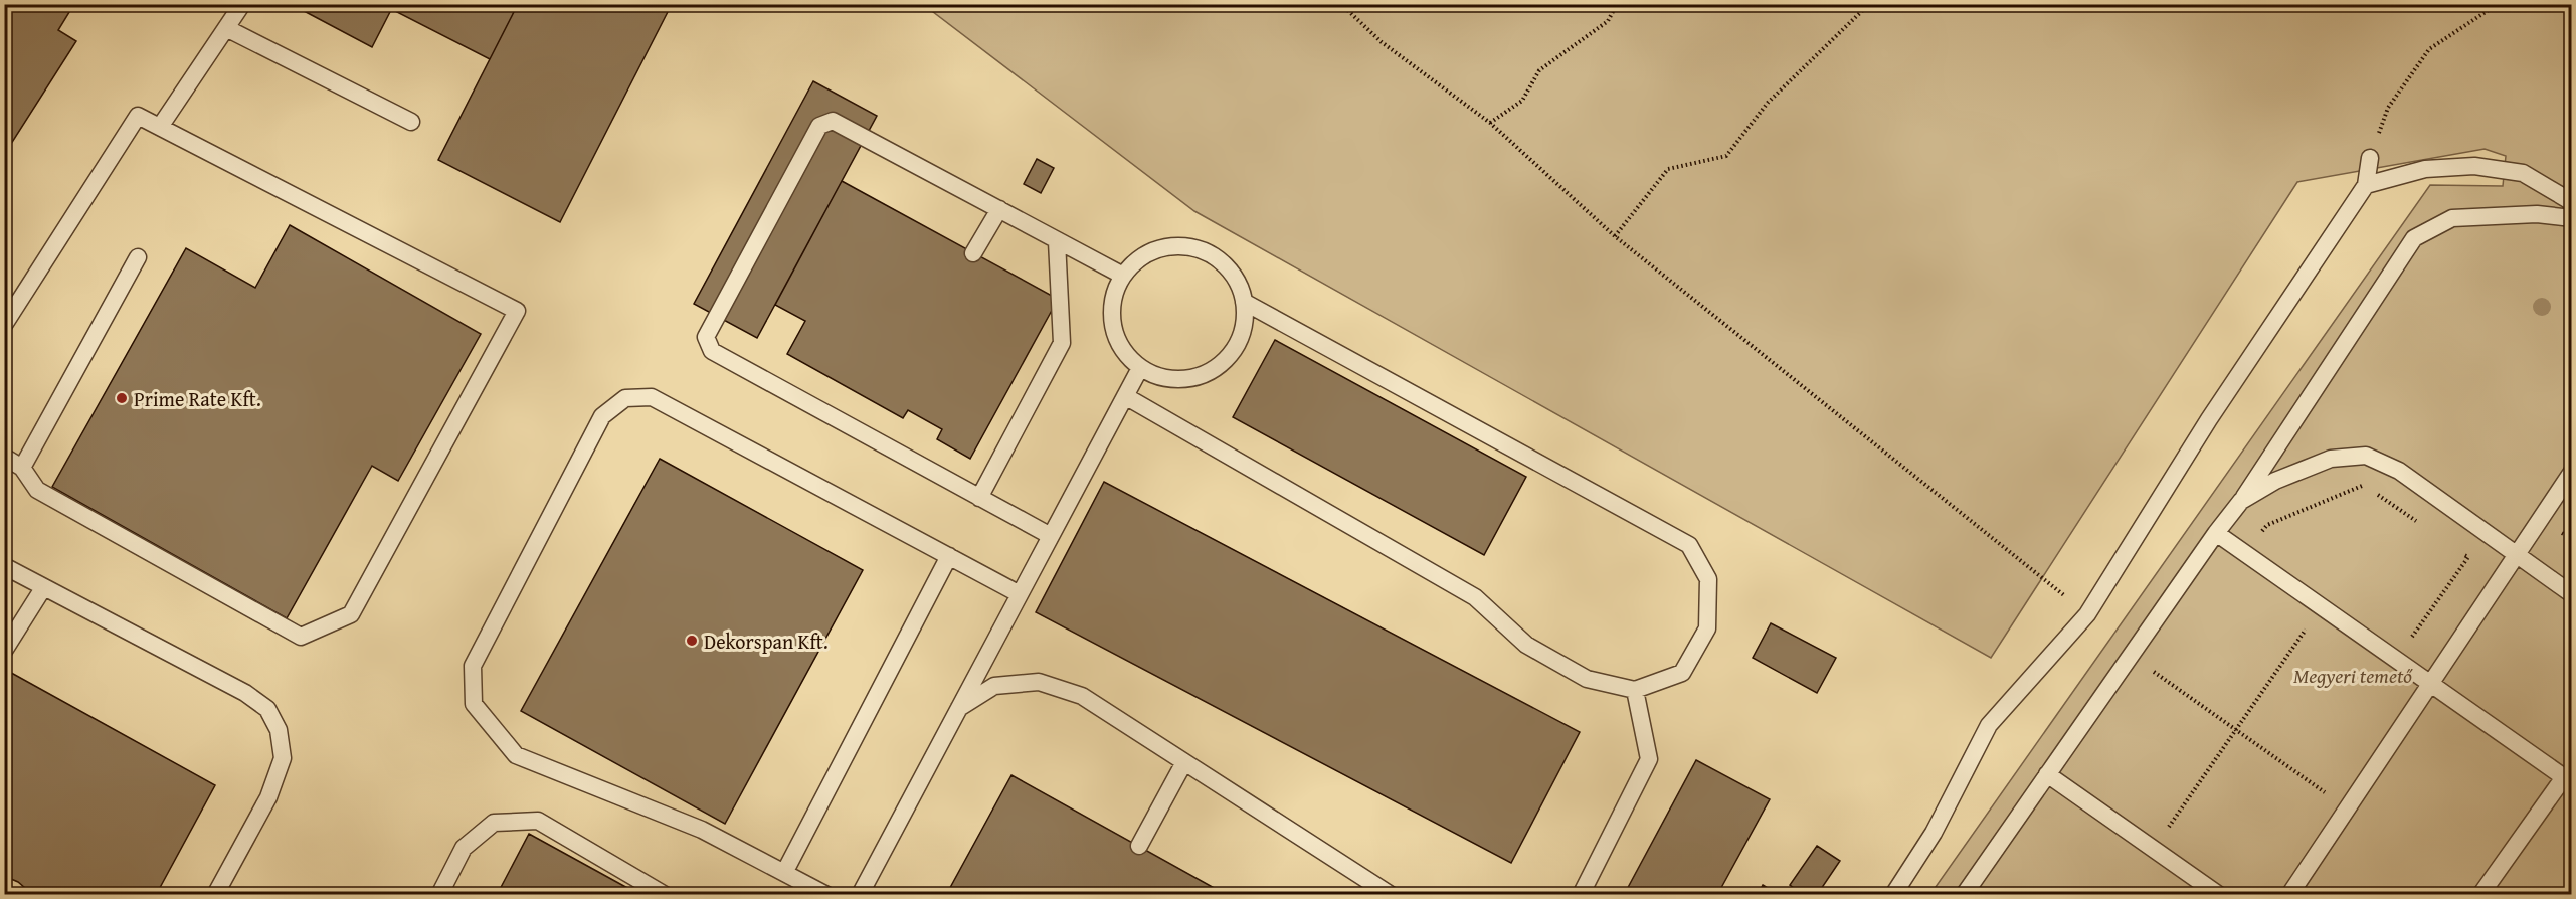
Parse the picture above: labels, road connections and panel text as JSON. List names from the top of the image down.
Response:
{
  "parks": ["Megyeri temető"],
  "places": ["Prime Rate Kft.", "Dekorspan Kft."]
}
